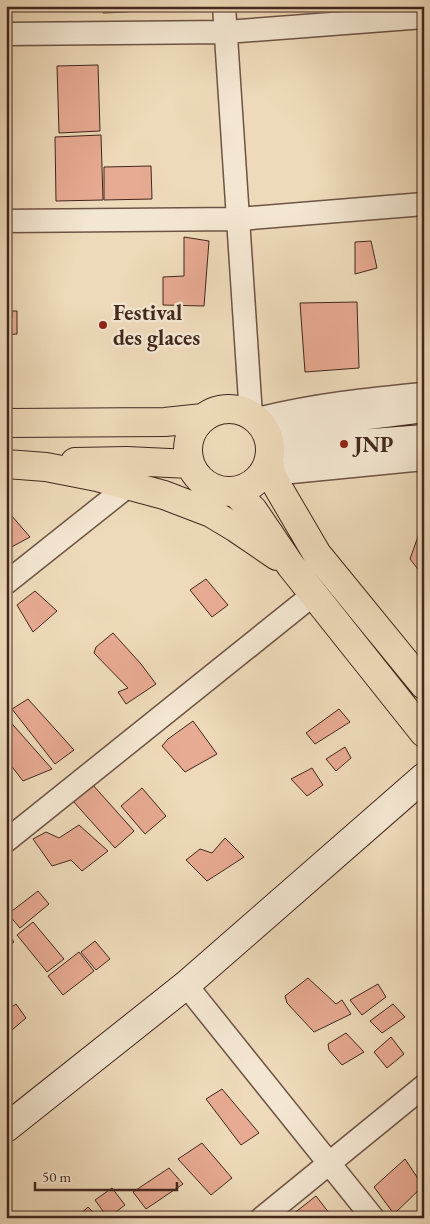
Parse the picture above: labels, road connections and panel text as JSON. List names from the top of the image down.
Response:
{
  "places": ["Festival des glaces", "JNP"],
  "scale_bar": "50 m"
}
